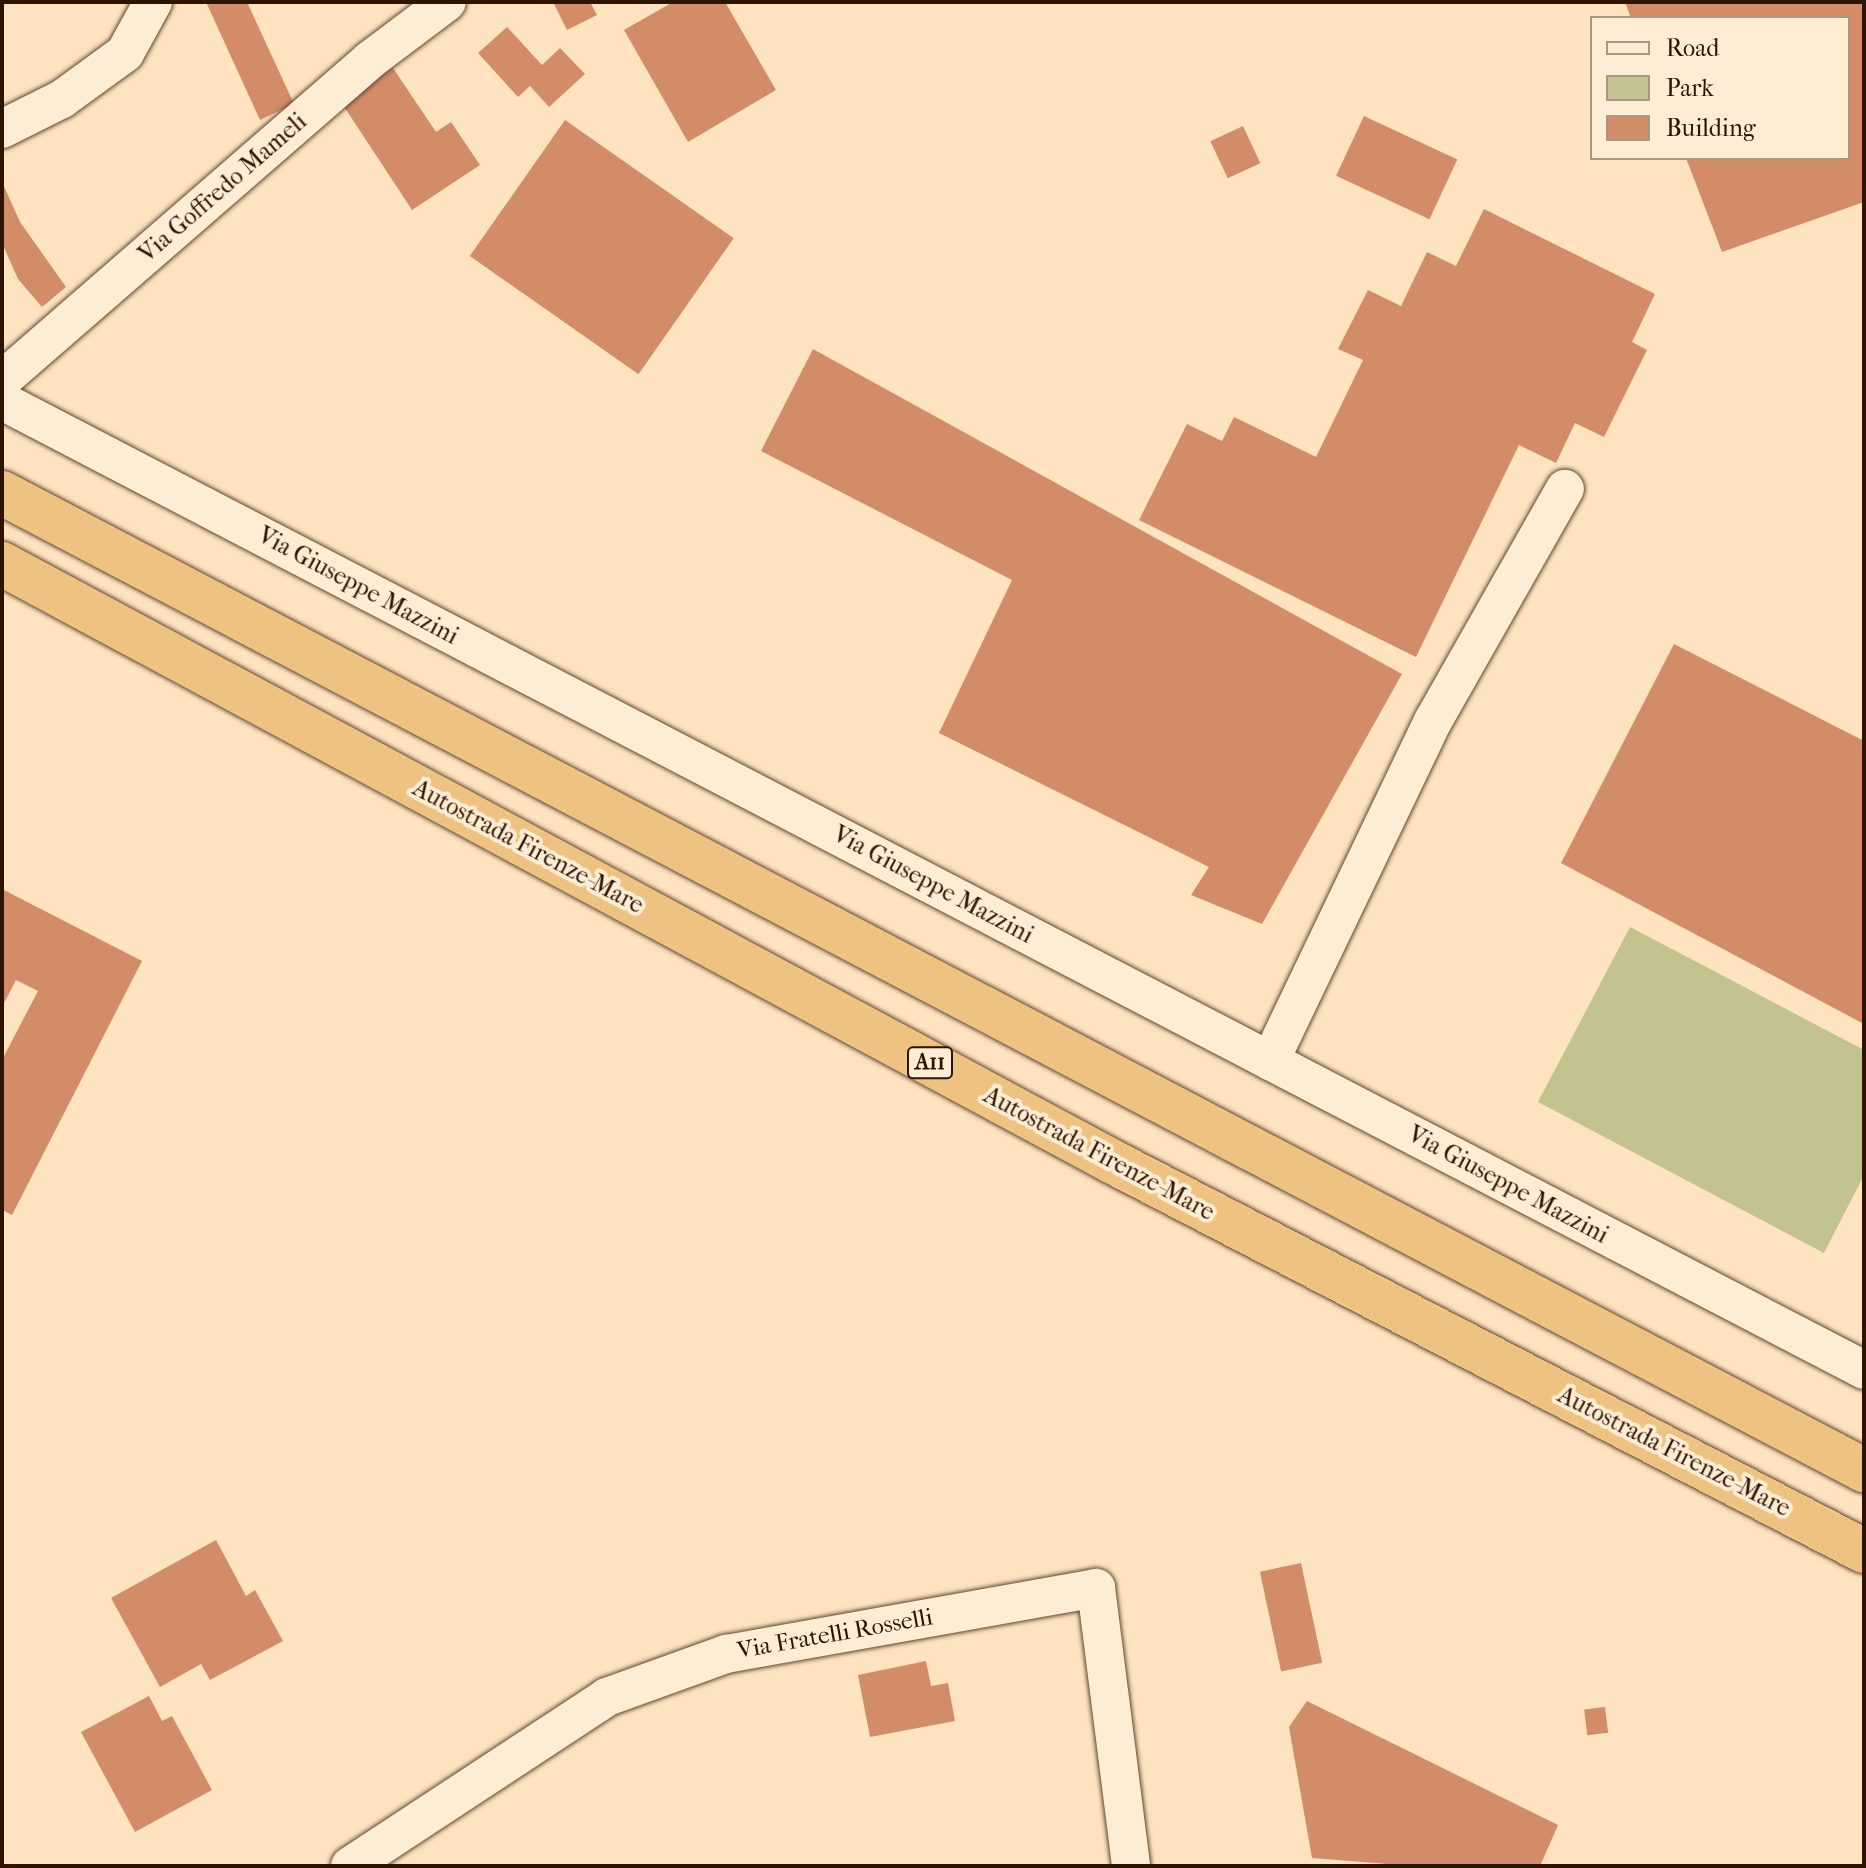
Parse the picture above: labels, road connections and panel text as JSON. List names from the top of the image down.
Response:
{
  "streets": {
    "highway": ["Autostrada Firenze-Mare", "A11"],
    "street": ["Via Goffredo Mameli", "Via Giuseppe Mazzini", "Via Fratelli Rosselli"]
  },
  "legend": ["Road", "Park", "Building"]
}
